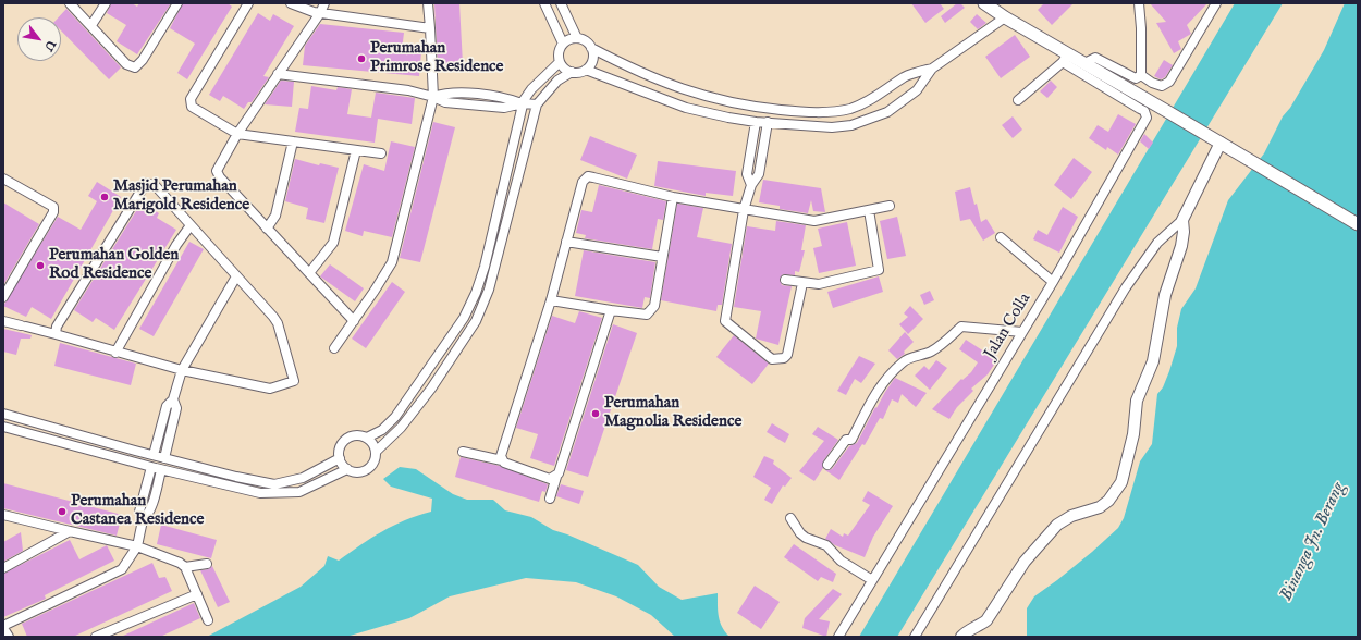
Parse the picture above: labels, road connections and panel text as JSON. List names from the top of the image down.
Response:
{
  "streets": {
    "street": ["Jalan Colla"]
  },
  "water": ["Binanga Jn. Berang"],
  "places": [
    "Perumahan Primrose Residence",
    "Masjid Perumahan Marigold Residence",
    "Perumahan Golden Rod Residence",
    "Perumahan Magnolia Residence",
    "Perumahan Castanea Residence"
  ],
  "north": "bottom right"
}
